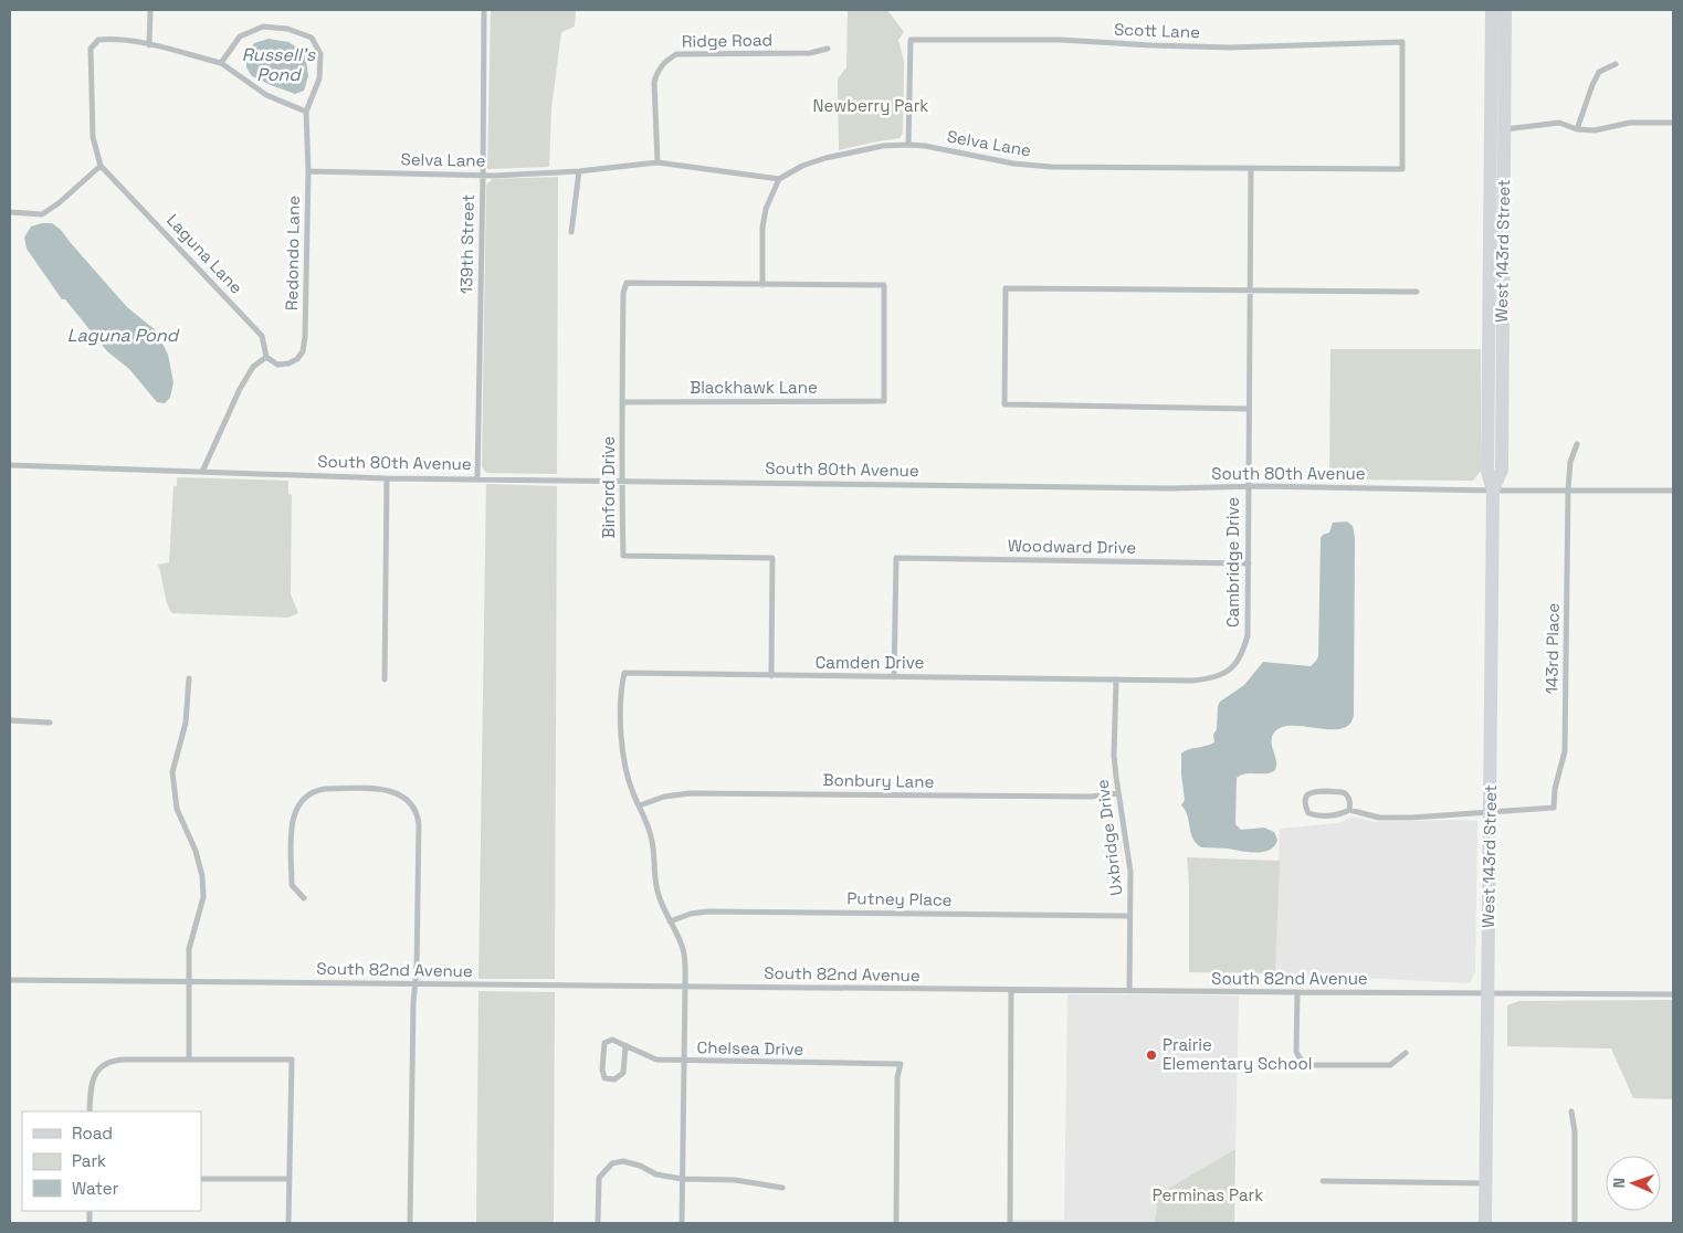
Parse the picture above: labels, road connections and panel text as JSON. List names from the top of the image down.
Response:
{
  "streets": {
    "main road": ["West 143rd Street"],
    "street": [
      "Scott Lane",
      "Ridge Road",
      "Selva Lane",
      "139th Street",
      "Redondo Lane",
      "Laguna Lane",
      "Blackhawk Lane",
      "South 80th Avenue",
      "Binford Drive",
      "Woodward Drive",
      "Cambridge Drive",
      "143rd Place",
      "Camden Drive",
      "Bonbury Lane",
      "Uxbridge Drive",
      "Putney Place",
      "South 82nd Avenue",
      "Chelsea Drive"
    ]
  },
  "crossings": [
    ["Scott Lane", "Selva Lane"],
    ["Ridge Road", "Selva Lane"],
    ["Selva Lane", "139th Street"],
    ["Selva Lane", "Redondo Lane"],
    ["Selva Lane", "Cambridge Drive"],
    ["139th Street", "South 80th Avenue"],
    ["West 143rd Street", "South 80th Avenue"],
    ["West 143rd Street", "143rd Place"],
    ["West 143rd Street", "South 82nd Avenue"],
    ["Redondo Lane", "Laguna Lane"],
    ["Blackhawk Lane", "Binford Drive"],
    ["South 80th Avenue", "Binford Drive"],
    ["South 80th Avenue", "Cambridge Drive"],
    ["South 80th Avenue", "143rd Place"],
    ["Binford Drive", "Camden Drive"],
    ["Woodward Drive", "Cambridge Drive"],
    ["Woodward Drive", "Camden Drive"],
    ["Cambridge Drive", "Camden Drive"],
    ["Cambridge Drive", "Uxbridge Drive"],
    ["Camden Drive", "Bonbury Lane"],
    ["Camden Drive", "Uxbridge Drive"],
    ["Bonbury Lane", "Uxbridge Drive"],
    ["Uxbridge Drive", "Putney Place"],
    ["Uxbridge Drive", "South 82nd Avenue"]
  ],
  "water": ["Russell's Pond", "Laguna Pond"],
  "parks": ["Newberry Park", "Perminas Park"],
  "places": ["Prairie Elementary School"],
  "legend": ["Road", "Park", "Water"],
  "north": "left"
}
